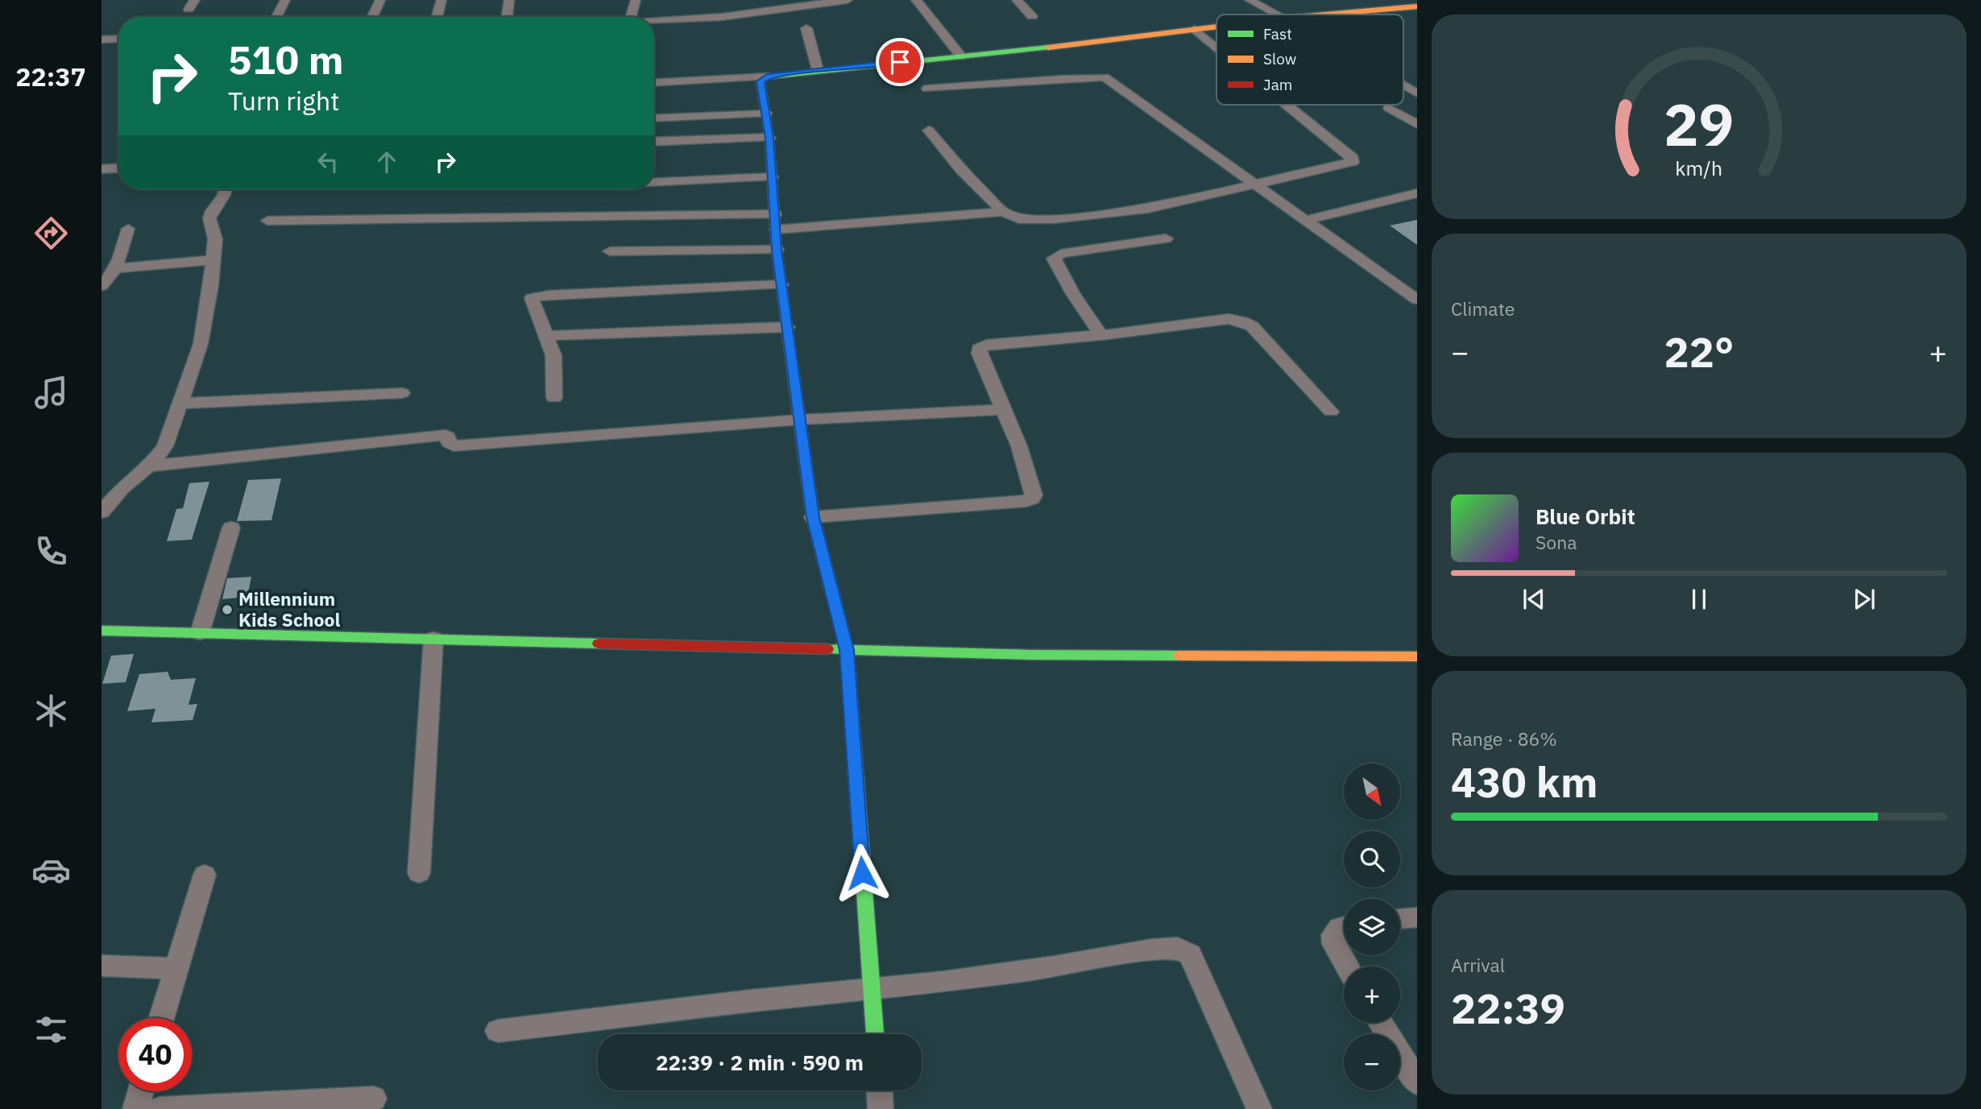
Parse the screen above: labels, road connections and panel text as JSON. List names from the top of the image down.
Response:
{
  "places": ["Millennium Kids School"],
  "legend": ["Fast", "Slow", "Jam"],
  "north": "bottom right",
  "page": {
    "tabs": "22:37",
    "turn": ["510 m", "Turn right"],
    "tile": [
      "Climate",
      ["Range · 86%", "430 km"],
      ["Arrival", "22:39"]
    ],
    "heat": ["−", "22°", "+"],
    "song": ["Blue Orbit", "Sona"],
    "map_buttons": ["+", "−"],
    "limit": "40",
    "trip": "22:39 · 2 min · 590 m",
    "gauge": ["29", "km/h"]
  }
}
